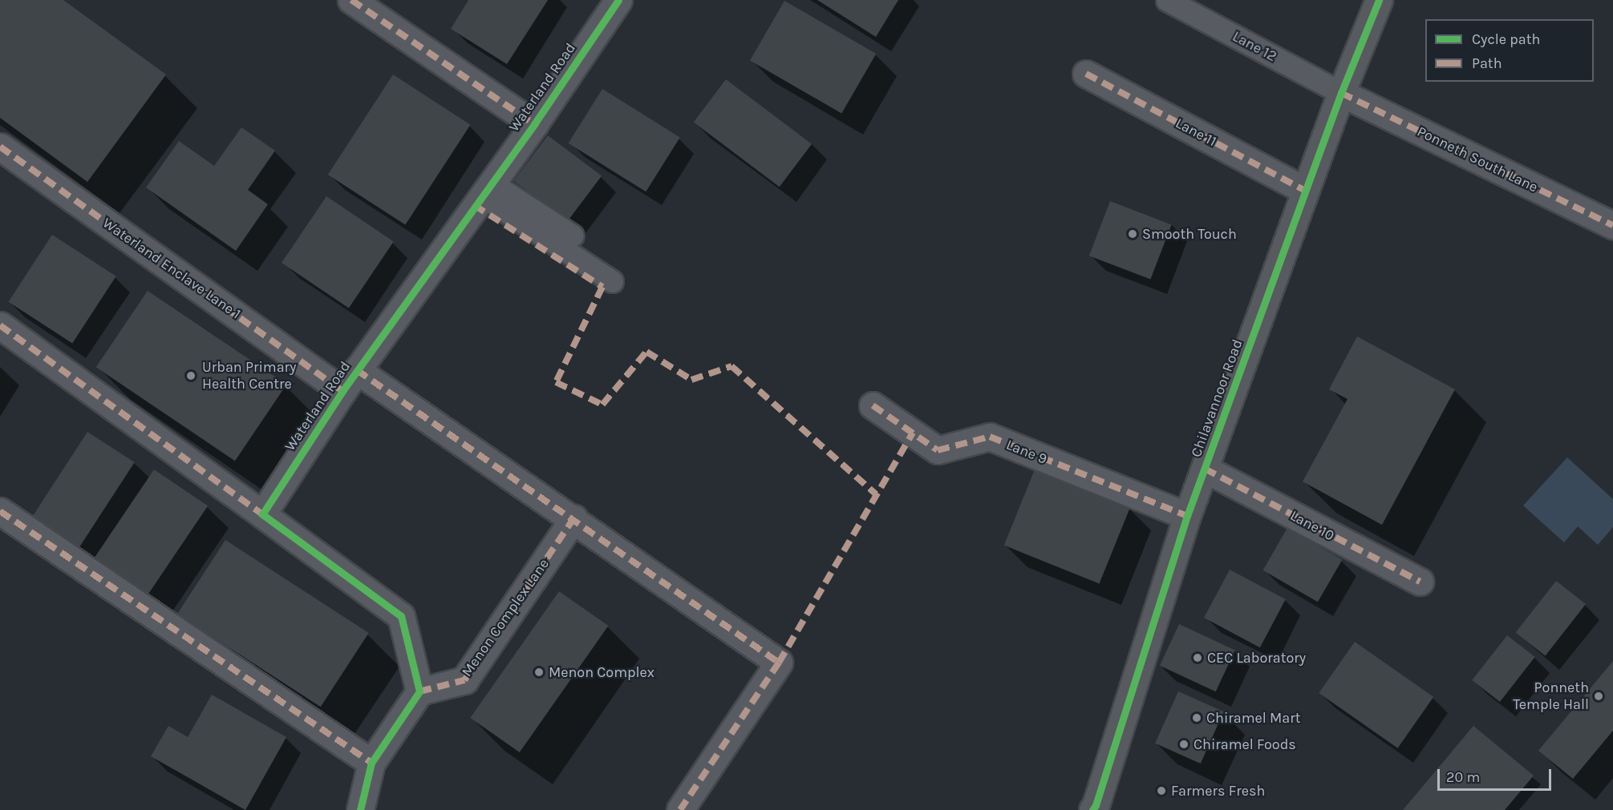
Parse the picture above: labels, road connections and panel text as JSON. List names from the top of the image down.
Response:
{
  "streets": {
    "street": [
      "Waterland Road",
      "Lane 11",
      "Ponneth South Lane",
      "Waterland Enclave Lane 1",
      "Chilavannoor Road",
      "Lane 9",
      "Lane 10",
      "Menon Complex Lane"
    ],
    "lane": ["Lane 12"]
  },
  "crossings": [
    ["Lane 12", "Ponneth South Lane"],
    ["Lane 12", "Chilavannoor Road"],
    ["Waterland Road", "Waterland Enclave Lane 1"],
    ["Lane 11", "Chilavannoor Road"],
    ["Ponneth South Lane", "Chilavannoor Road"],
    ["Waterland Enclave Lane 1", "Menon Complex Lane"],
    ["Chilavannoor Road", "Lane 9"],
    ["Chilavannoor Road", "Lane 10"]
  ],
  "places": [
    "Smooth Touch",
    "Urban Primary Health Centre",
    "CEC Laboratory",
    "Menon Complex",
    "Ponneth Temple Hall",
    "Chiramel Mart",
    "Chiramel Foods",
    "Farmers Fresh"
  ],
  "legend": ["Cycle path", "Path"],
  "scale_bar": "20 m"
}
